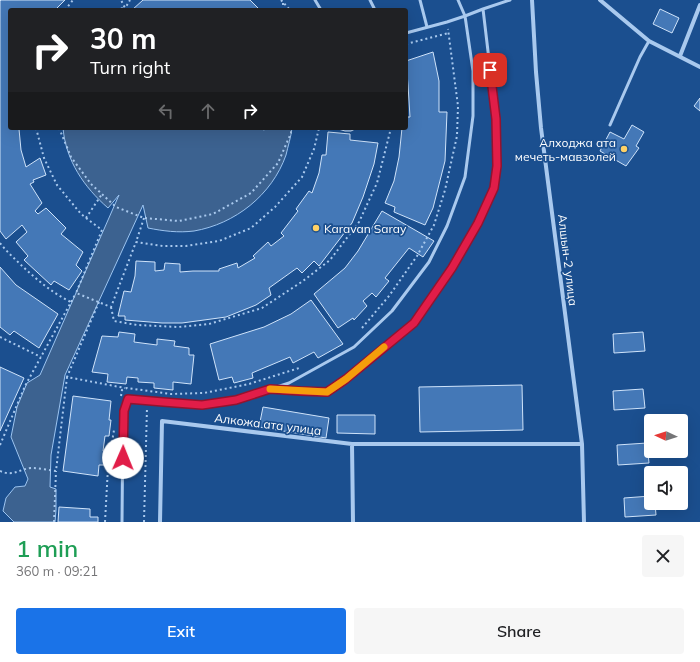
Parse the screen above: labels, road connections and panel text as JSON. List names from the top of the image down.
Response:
{
  "streets": {
    "street": ["Алшын-2 улица", "Алкожа ата улица"]
  },
  "places": ["Алходжа ата мечеть-мавзолей", "Karavan Saray"],
  "north": "left",
  "page": {
    "turn": ["30 m", "Turn right"],
    "heading": ["1 min", "360 m · 09:21"],
    "buttons": ["Exit", "Share"]
  }
}
